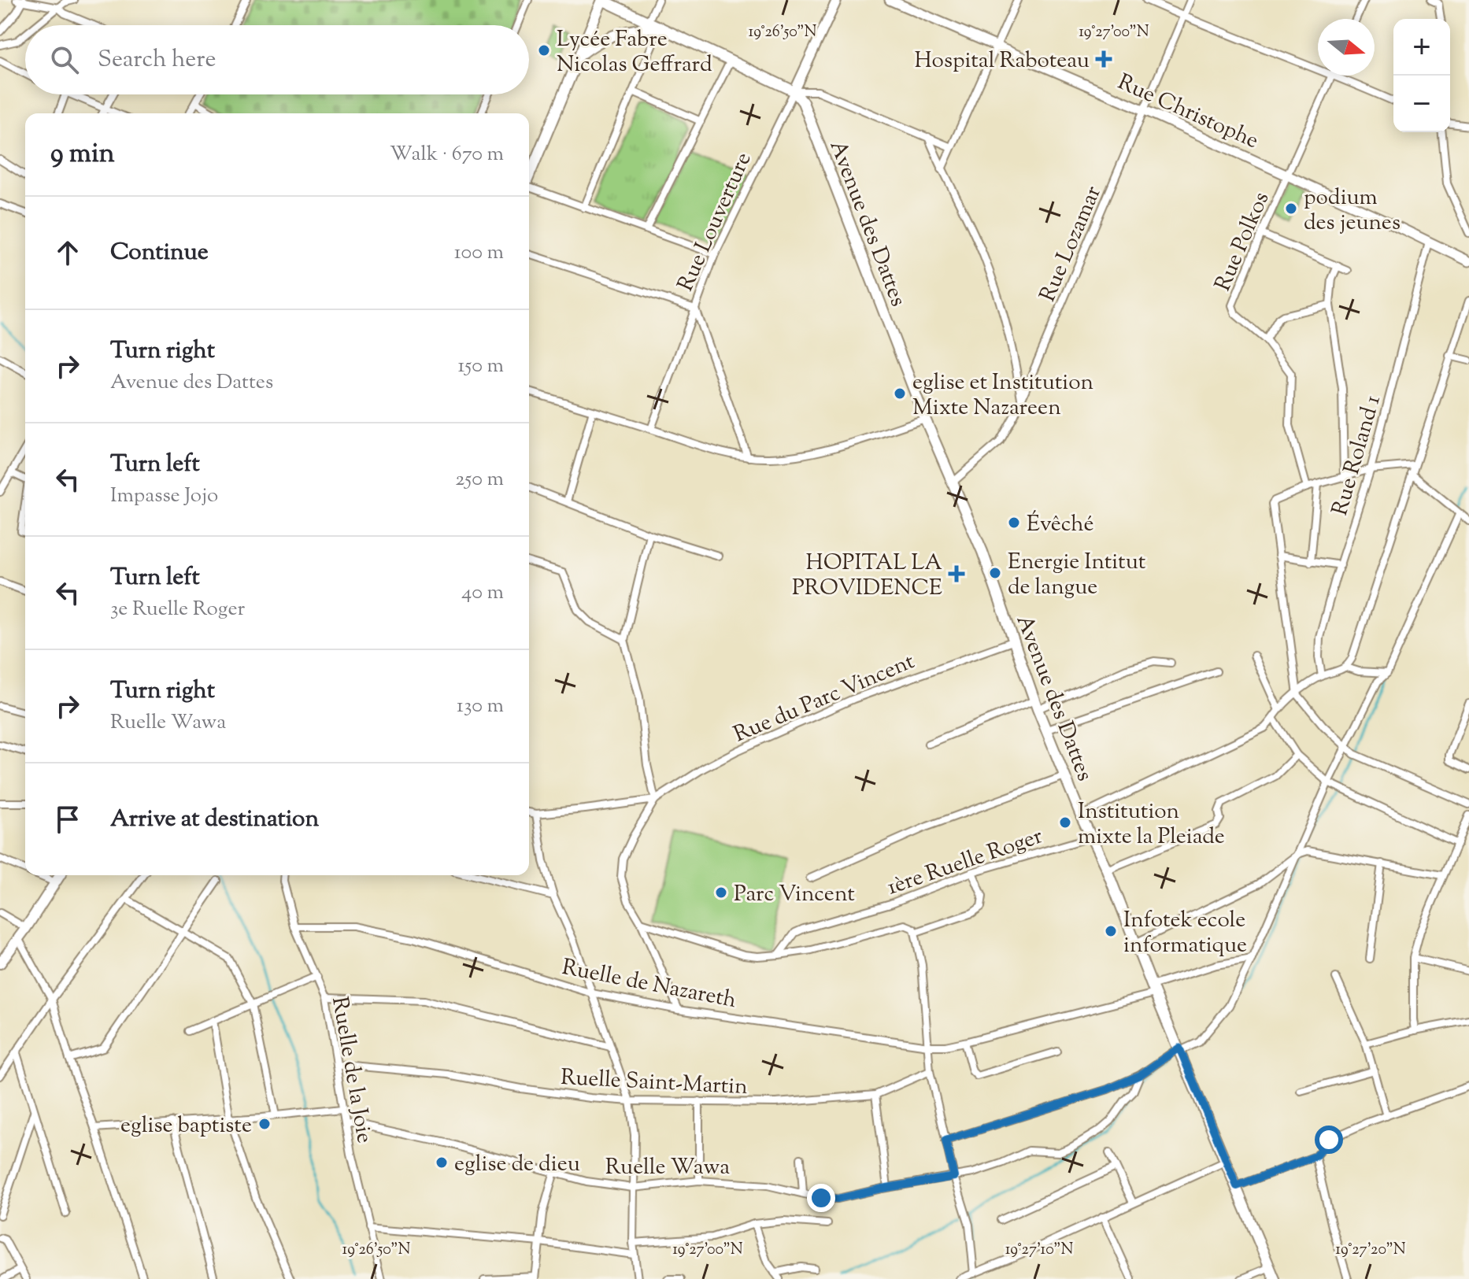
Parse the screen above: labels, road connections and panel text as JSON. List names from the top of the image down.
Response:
{
  "streets": {
    "main road": ["Avenue des Dattes"],
    "street": [
      "Rue Christophe",
      "Rue Louverture",
      "Rue Polkos",
      "Rue Lozamar",
      "Rue Roland 1",
      "Rue du Parc Vincent",
      "1ère Ruelle Roger",
      "Ruelle de Nazareth",
      "Ruelle de la Joie",
      "Ruelle Saint-Martin",
      "Ruelle Wawa"
    ]
  },
  "crossings": [
    ["Rue Christophe", "Rue Polkos"],
    ["Rue Christophe", "Rue Lozamar"],
    ["Rue Christophe", "Rue Roland 1"],
    ["Rue Louverture", "Avenue des Dattes"],
    ["Avenue des Dattes", "Rue Lozamar"],
    ["Avenue des Dattes", "Rue du Parc Vincent"],
    ["Avenue des Dattes", "1ère Ruelle Roger"],
    ["Avenue des Dattes", "Ruelle de Nazareth"],
    ["Ruelle de Nazareth", "Ruelle de la Joie"],
    ["Ruelle de la Joie", "Ruelle Saint-Martin"],
    ["Ruelle de la Joie", "Ruelle Wawa"]
  ],
  "places": {
    "other": [
      "Lycée Fabre Nicolas Geffrard",
      "podium des jeunes",
      "eglise et Institution Mixte Nazareen",
      "Évêché",
      "Energie Intitut de langue",
      "Institution mixte la Pleiade",
      "Parc Vincent",
      "Infotek ecole informatique",
      "eglise baptiste",
      "eglise de dieu"
    ],
    "health": ["Hospital Raboteau", "HOPITAL LA PROVIDENCE"]
  },
  "north": "right",
  "page": {
    "map_buttons": ["+", "−"],
    "search": "Search here",
    "heading": ["9 min", "Walk · 670 m"],
    "list": [
      ["Continue", "100 m"],
      ["Turn right", "Avenue des Dattes", "150 m"],
      ["Turn left", "Impasse Jojo", "250 m"],
      ["Turn left", "3e Ruelle Roger", "40 m"],
      ["Turn right", "Ruelle Wawa", "130 m"],
      "Arrive at destination"
    ]
  },
  "coordinates": [
    "19°26'50\"N",
    "19°27'00\"N",
    "19°27'10\"N",
    "19°27'20\"N"
  ]
}
